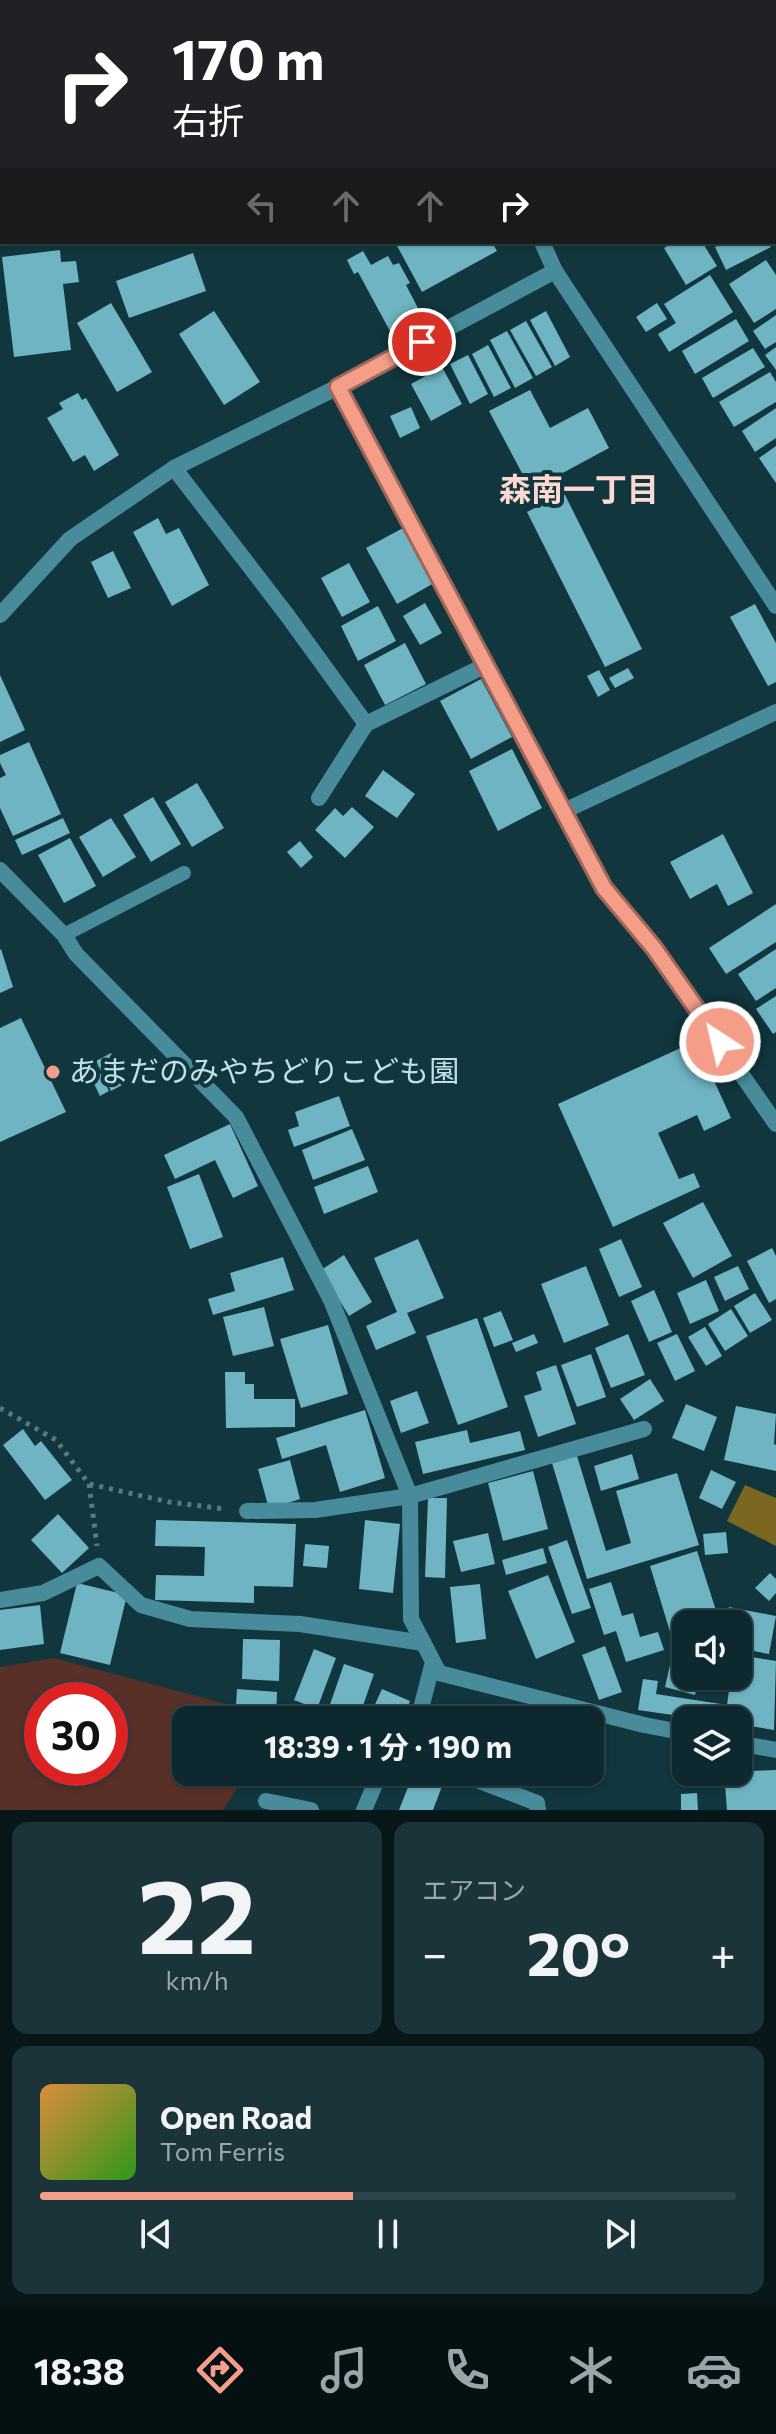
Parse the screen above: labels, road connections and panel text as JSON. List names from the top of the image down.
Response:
{
  "districts": ["森南一丁目"],
  "places": ["あまだのみやちどりこども園"],
  "page": {
    "turn": ["170 m", "右折"],
    "limit": "30",
    "trip": "18:39 · 1 分 · 190 m",
    "tile": [
      ["22", "km/h"],
      "エアコン"
    ],
    "heat": ["−", "20°", "+"],
    "song": ["Open Road", "Tom Ferris"],
    "tabs": "18:38"
  }
}
